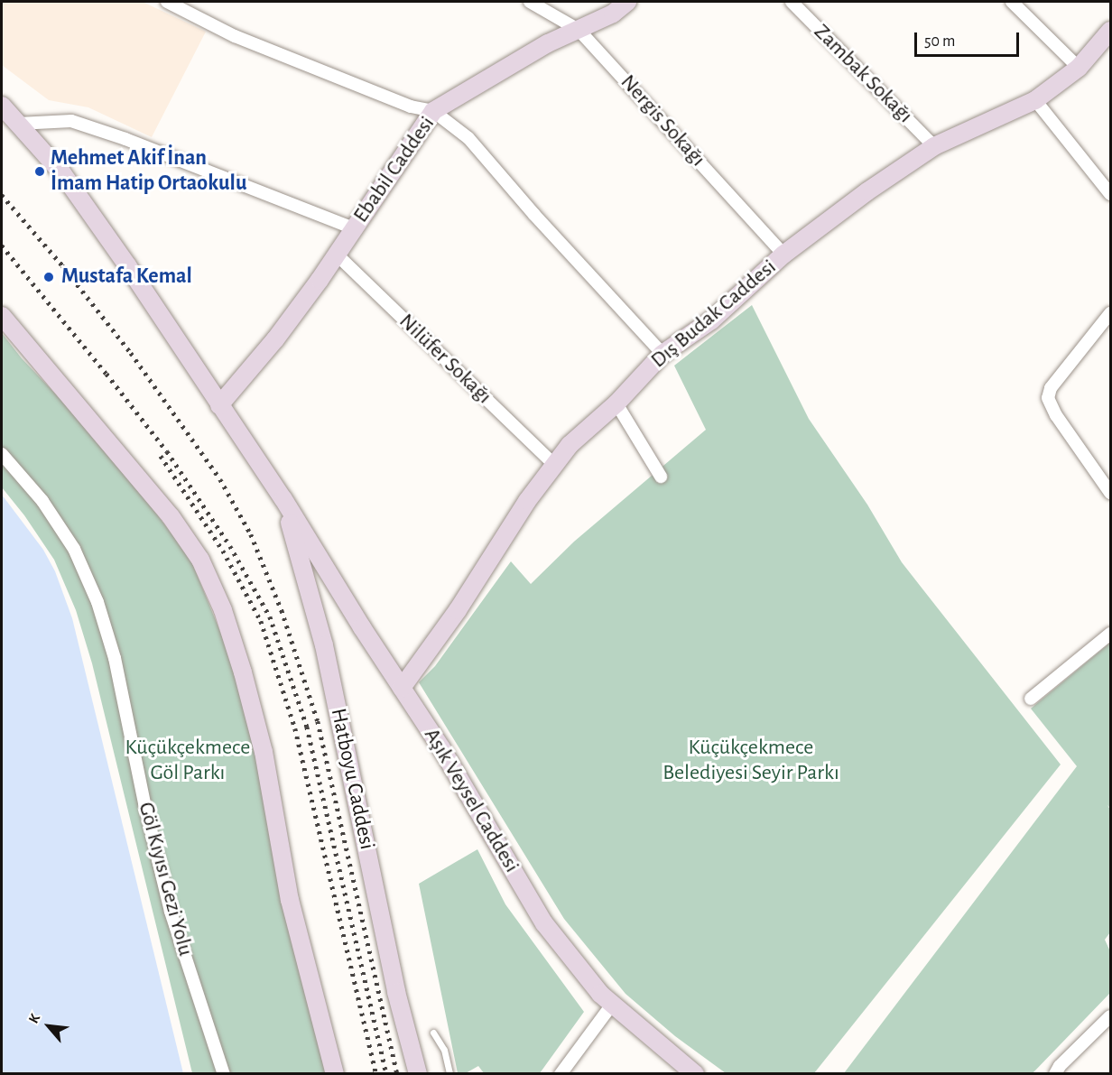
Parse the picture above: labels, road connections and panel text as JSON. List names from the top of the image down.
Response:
{
  "streets": {
    "street": [
      "Zambak Sokağı",
      "Nergis Sokağı",
      "Ebabil Caddesi",
      "Dış Budak Caddesi",
      "Nilüfer Sokağı",
      "Hatboyu Caddesi",
      "Aşık Veysel Caddesi",
      "Göl Kıyısı Gezi Yolu"
    ]
  },
  "crossings": [
    ["Zambak Sokağı", "Dış Budak Caddesi"],
    ["Nergis Sokağı", "Ebabil Caddesi"],
    ["Nergis Sokağı", "Dış Budak Caddesi"],
    ["Ebabil Caddesi", "Nilüfer Sokağı"],
    ["Ebabil Caddesi", "Aşık Veysel Caddesi"],
    ["Dış Budak Caddesi", "Nilüfer Sokağı"],
    ["Dış Budak Caddesi", "Aşık Veysel Caddesi"],
    ["Hatboyu Caddesi", "Aşık Veysel Caddesi"]
  ],
  "parks": ["Küçükçekmece Göl Parkı", "Küçükçekmece Belediyesi Seyir Parkı"],
  "places": ["Mehmet Akif İnan İmam Hatip Ortaokulu", "Mustafa Kemal"],
  "scale_bar": "50 m",
  "north": "top left"
}
